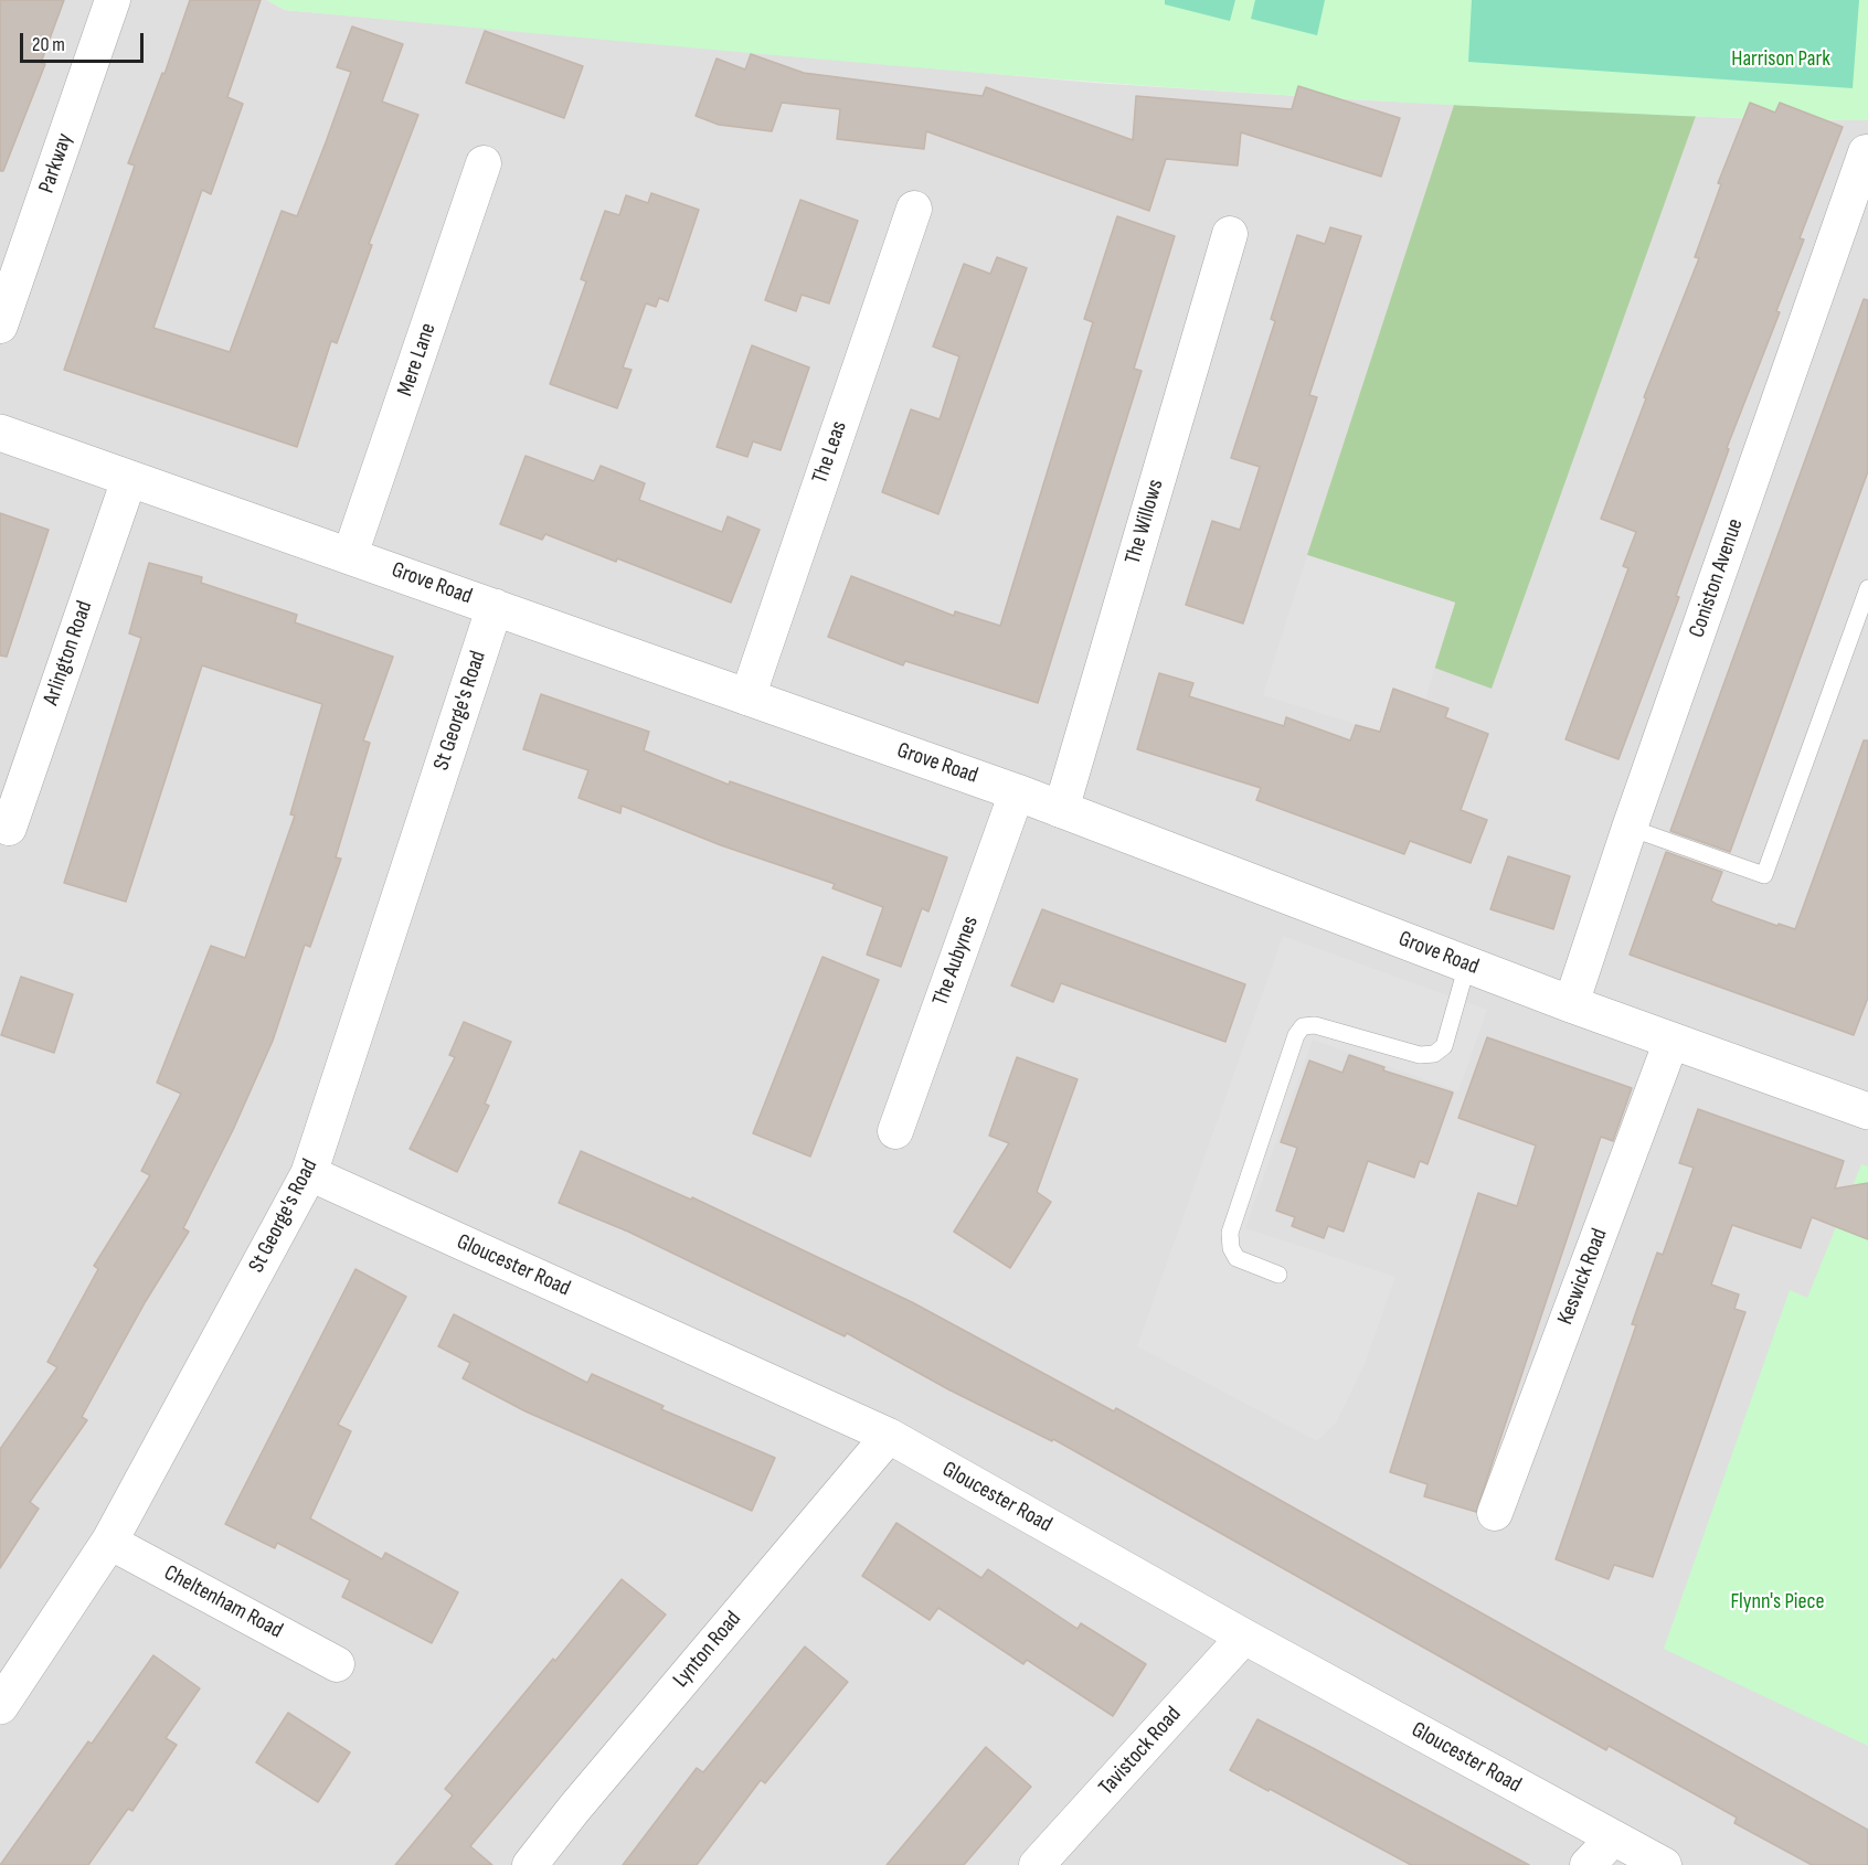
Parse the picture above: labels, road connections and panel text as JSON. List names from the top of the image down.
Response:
{
  "streets": {
    "street": [
      "Parkway",
      "Mere Lane",
      "The Leas",
      "The Willows",
      "Coniston Avenue",
      "Grove Road",
      "Arlington Road",
      "St George's Road",
      "The Aubynes",
      "Gloucester Road",
      "Keswick Road",
      "Cheltenham Road",
      "Lynton Road",
      "Tavistock Road"
    ]
  },
  "crossings": [
    ["Mere Lane", "Grove Road"],
    ["The Leas", "Grove Road"],
    ["The Willows", "Grove Road"],
    ["Coniston Avenue", "Grove Road"],
    ["Grove Road", "Arlington Road"],
    ["Grove Road", "St George's Road"],
    ["Grove Road", "The Aubynes"],
    ["Grove Road", "Keswick Road"],
    ["St George's Road", "Gloucester Road"],
    ["St George's Road", "Cheltenham Road"],
    ["Gloucester Road", "Lynton Road"],
    ["Gloucester Road", "Tavistock Road"]
  ],
  "parks": ["Harrison Park", "Flynn's Piece"],
  "scale_bar": "20 m"
}
